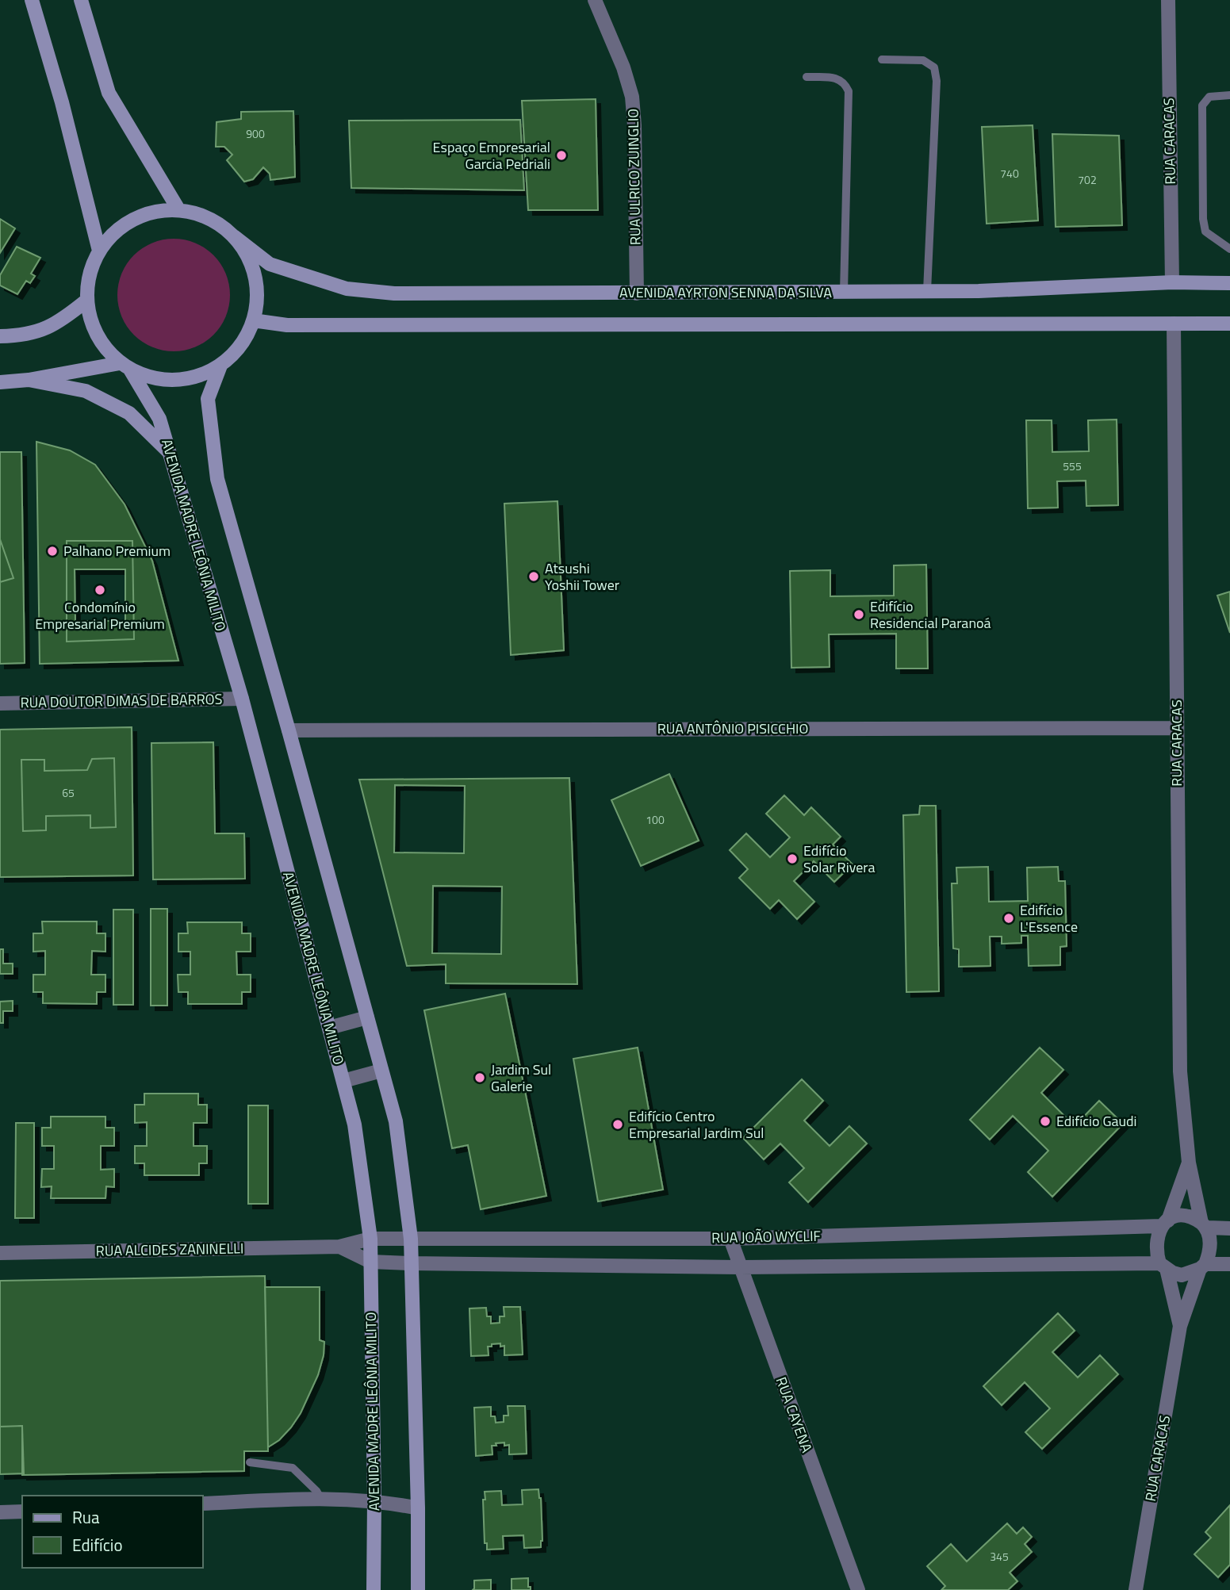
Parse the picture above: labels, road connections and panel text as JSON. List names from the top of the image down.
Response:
{
  "streets": {
    "main road": ["AVENIDA AYRTON SENNA DA SILVA", "AVENIDA MADRE LEÔNIA MILITO"],
    "street": [
      "RUA CARACAS",
      "RUA ULRICO ZUINGLIO",
      "RUA DOUTOR DIMAS DE BARROS",
      "RUA ANTÔNIO PISICCHIO",
      "RUA JOÃO WYCLIF",
      "RUA ALCIDES ZANINELLI",
      "RUA CAYENA"
    ]
  },
  "crossings": [
    ["RUA CARACAS", "AVENIDA AYRTON SENNA DA SILVA"],
    ["RUA CARACAS", "RUA ANTÔNIO PISICCHIO"],
    ["RUA CARACAS", "RUA JOÃO WYCLIF"],
    ["RUA ULRICO ZUINGLIO", "AVENIDA AYRTON SENNA DA SILVA"],
    ["AVENIDA AYRTON SENNA DA SILVA", "AVENIDA MADRE LEÔNIA MILITO"],
    ["AVENIDA MADRE LEÔNIA MILITO", "RUA DOUTOR DIMAS DE BARROS"],
    ["AVENIDA MADRE LEÔNIA MILITO", "RUA JOÃO WYCLIF"],
    ["AVENIDA MADRE LEÔNIA MILITO", "RUA ALCIDES ZANINELLI"],
    ["RUA JOÃO WYCLIF", "RUA ALCIDES ZANINELLI"],
    ["RUA JOÃO WYCLIF", "RUA CAYENA"]
  ],
  "places": [
    "Espaço Empresarial Garcia Pedriali",
    "Palhano Premium",
    "Atsushi Yoshii Tower",
    "Condomínio Empresarial Premium",
    "Edifício Residencial Paranoá",
    "Edifício Solar Rivera",
    "Edifício L'Essence",
    "Jardim Sul Galerie",
    "Edifício Gaudi",
    "Edifício Centro Empresarial Jardim Sul"
  ],
  "house_numbers": [
    "900",
    "740",
    "702",
    "555",
    "65",
    "100",
    "345"
  ],
  "legend": ["Rua", "Edifício"]
}
